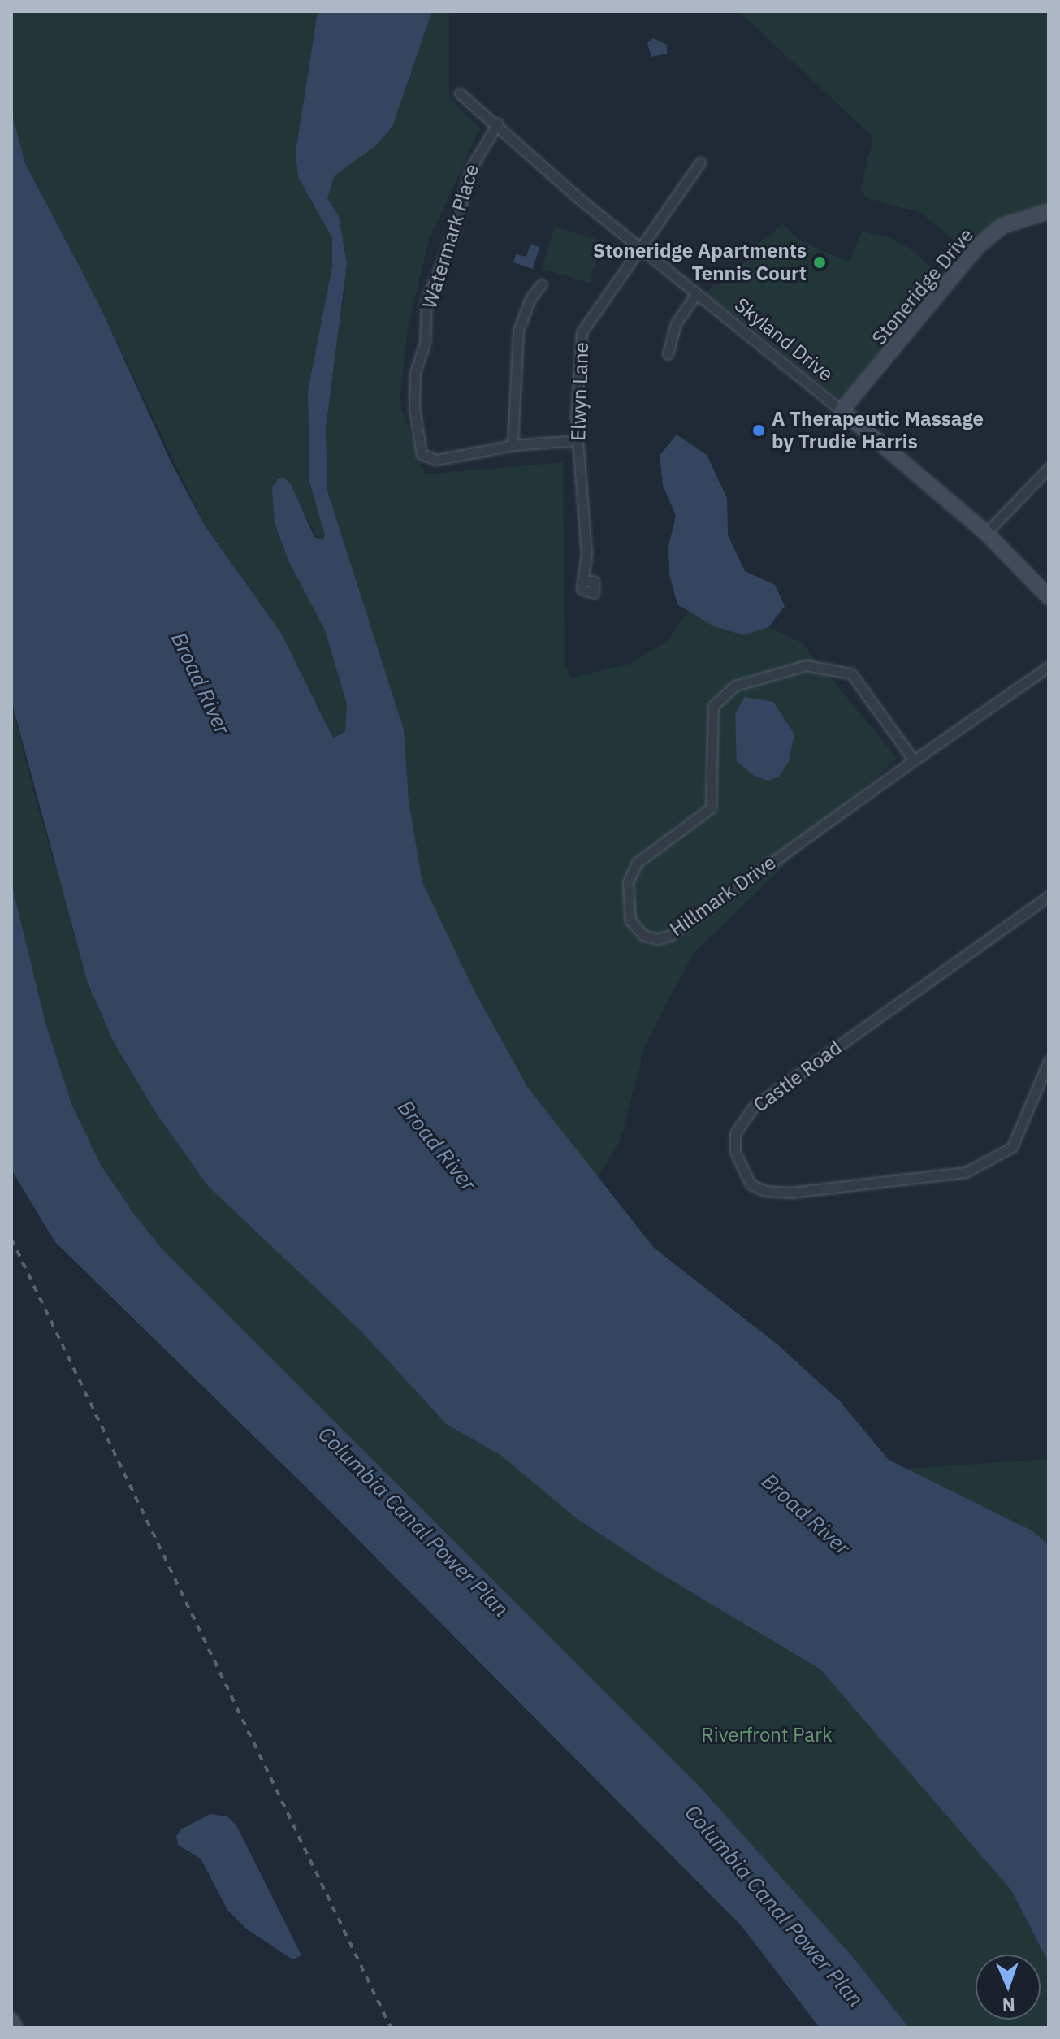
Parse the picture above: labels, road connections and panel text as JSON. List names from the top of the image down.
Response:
{
  "streets": {
    "street": [
      "Watermark Place",
      "Stoneridge Drive",
      "Skyland Drive",
      "Elwyn Lane",
      "Hillmark Drive",
      "Castle Road"
    ]
  },
  "crossings": [
    ["Watermark Place", "Skyland Drive"],
    ["Watermark Place", "Elwyn Lane"],
    ["Stoneridge Drive", "Skyland Drive"],
    ["Skyland Drive", "Elwyn Lane"]
  ],
  "water": ["Broad River", "Columbia Canal Power Plan"],
  "parks": ["Riverfront Park"],
  "places": ["Stoneridge Apartments Tennis Court", "A Therapeutic Massage by Trudie Harris"],
  "north": "bottom"
}
